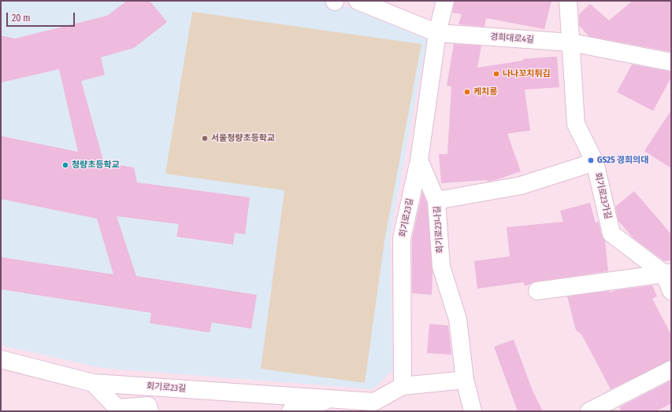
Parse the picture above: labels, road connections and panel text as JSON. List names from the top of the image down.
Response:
{
  "streets": {
    "street": [
      "경희대로4길",
      "회기로23가길",
      "회기로23길",
      "회기로23나길"
    ]
  },
  "crossings": [
    ["경희대로4길", "회기로23가길"],
    ["경희대로4길", "회기로23길"],
    ["회기로23가길", "회기로23나길"]
  ],
  "places": [
    "나나꼬치튀김",
    "케치롱",
    "서울청량초등학교",
    "GS25 경희의대",
    "청량초등학교"
  ],
  "scale_bar": "20 m"
}
